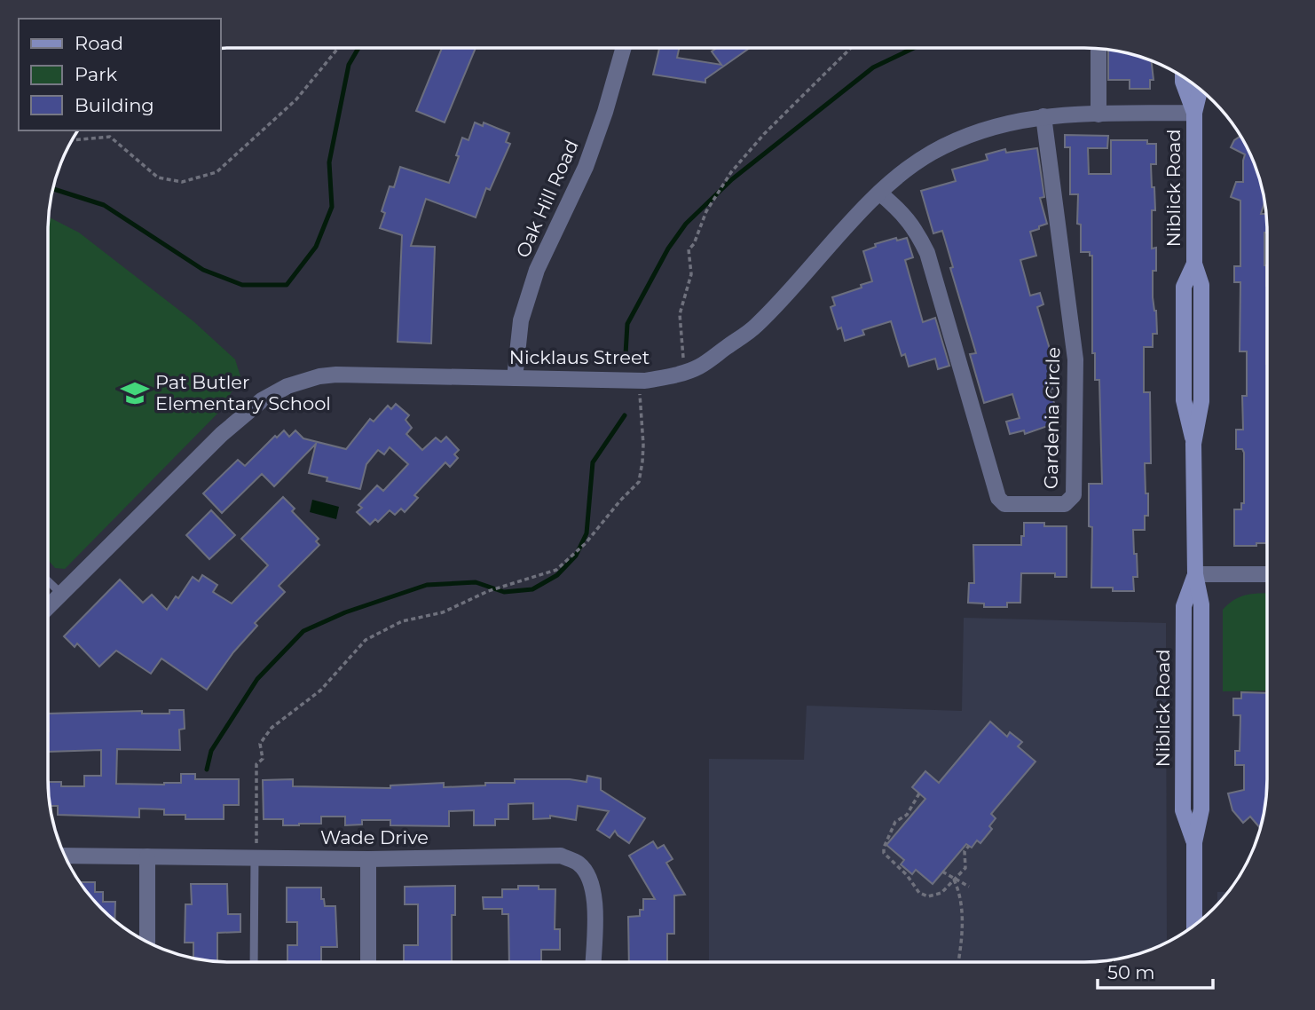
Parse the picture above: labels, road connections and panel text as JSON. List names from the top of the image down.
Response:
{
  "streets": {
    "main road": ["Niblick Road"],
    "street": [
      "Oak Hill Road",
      "Nicklaus Street",
      "Gardenia Circle",
      "Wade Drive"
    ]
  },
  "crossings": [
    ["Niblick Road", "Nicklaus Street"],
    ["Oak Hill Road", "Nicklaus Street"],
    ["Nicklaus Street", "Gardenia Circle"]
  ],
  "places": {
    "school or university": ["Pat Butler Elementary School"]
  },
  "legend": ["Road", "Park", "Building"],
  "scale_bar": "50 m"
}
